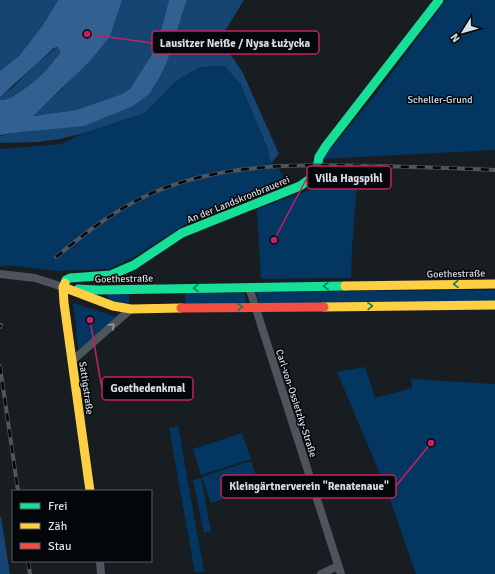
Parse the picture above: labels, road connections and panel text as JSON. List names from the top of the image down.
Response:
{
  "streets": {
    "street": [
      "An der Landskronbrauerei",
      "Goethestraße",
      "Sattigstraße",
      "Carl-von-Ossietzky-Straße"
    ]
  },
  "crossings": [
    ["An der Landskronbrauerei", "Goethestraße"],
    ["An der Landskronbrauerei", "Sattigstraße"],
    ["Goethestraße", "Sattigstraße"],
    ["Goethestraße", "Carl-von-Ossietzky-Straße"]
  ],
  "parks": ["Scheller-Grund"],
  "places": [
    "Lausitzer Neiße / Nysa Łużycka",
    "Villa Hagspihl",
    "Goethedenkmal",
    "Kleingärtnerverein \"Renatenaue\""
  ],
  "legend": ["Frei", "Zäh", "Stau"],
  "north": "bottom left"
}
